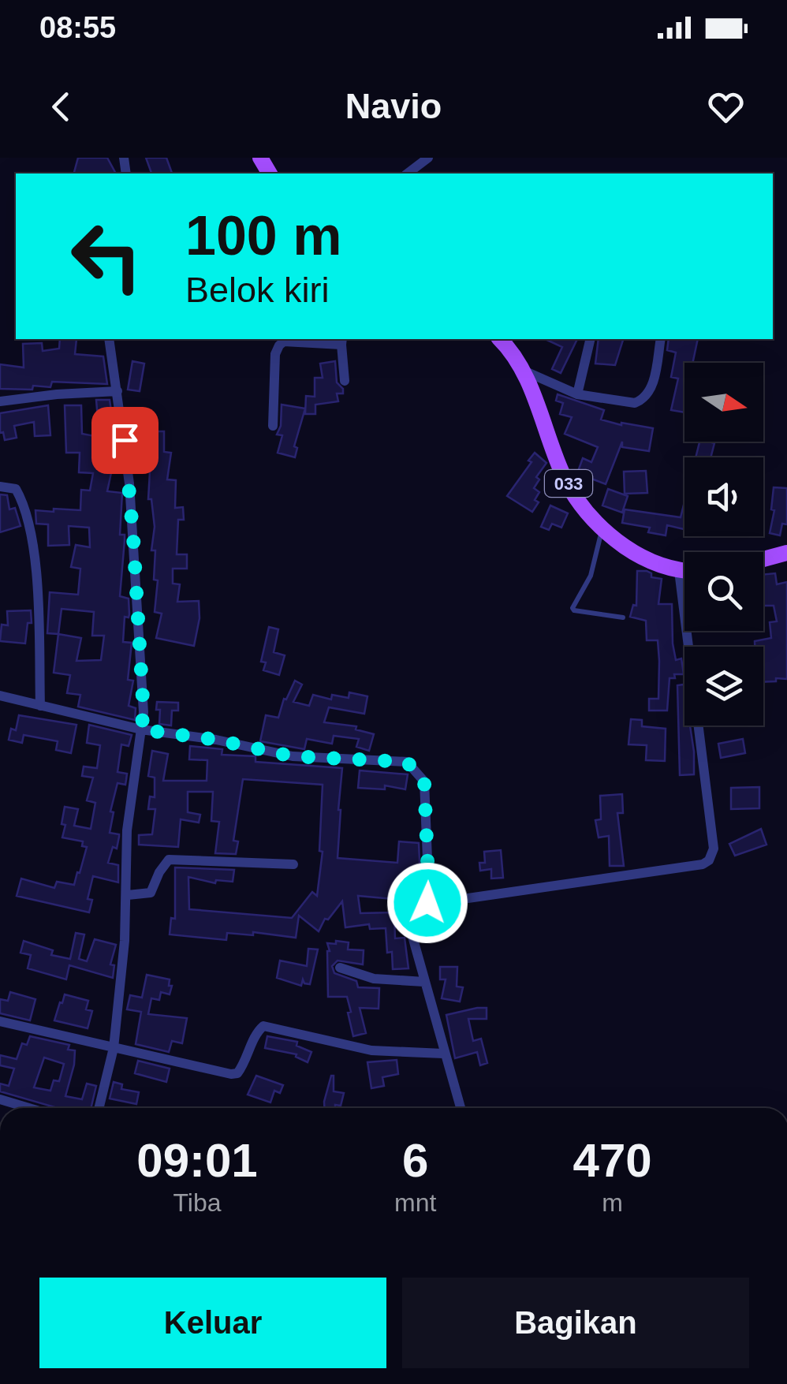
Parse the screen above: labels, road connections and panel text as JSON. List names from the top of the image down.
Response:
{
  "streets": {
    "main road": ["033"]
  },
  "north": "right",
  "page": {
    "status": "08:55",
    "header": "Navio",
    "turn": ["100 m", "Belok kiri"],
    "eta": [
      "09:01",
      "Tiba",
      "6",
      "mnt",
      "470",
      "m"
    ],
    "buttons": ["Keluar", "Bagikan"]
  }
}
